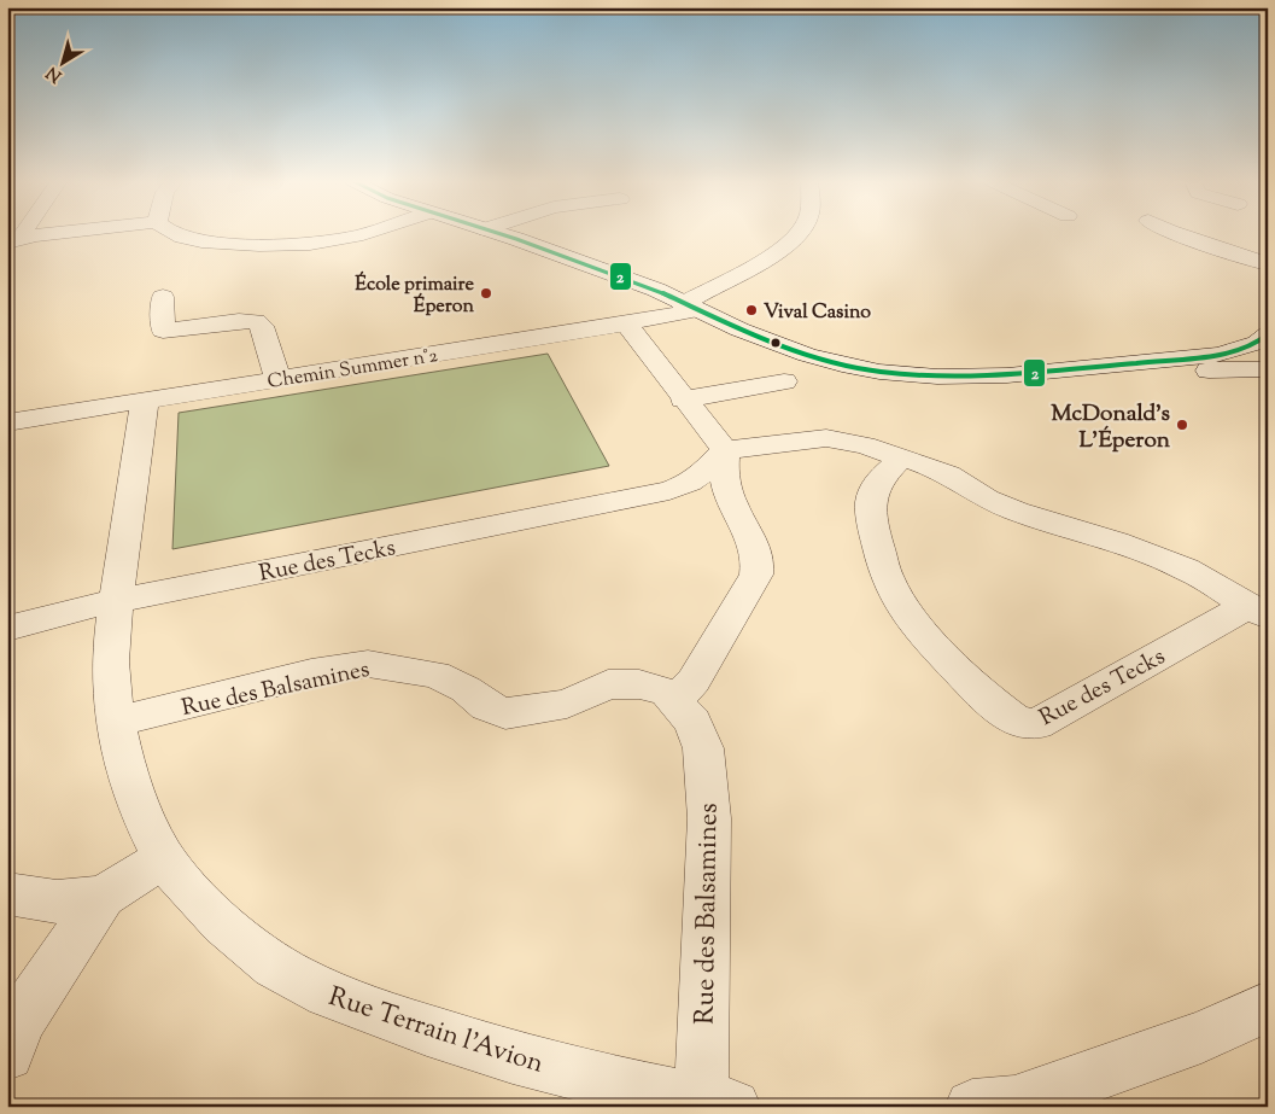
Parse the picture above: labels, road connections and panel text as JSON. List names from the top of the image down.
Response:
{
  "streets": {
    "street": [
      "Chemin Summer n°2",
      "Rue des Tecks",
      "Rue des Balsamines",
      "Rue Terrain l'Avion"
    ]
  },
  "crossings": [
    ["Rue des Tecks", "Rue Terrain l'Avion"],
    ["Rue des Balsamines", "Rue Terrain l'Avion"]
  ],
  "places": ["École primaire Éperon", "Vival Casino", "McDonald's L'Éperon"],
  "lines": ["transit line 2"],
  "north": "bottom left"
}
